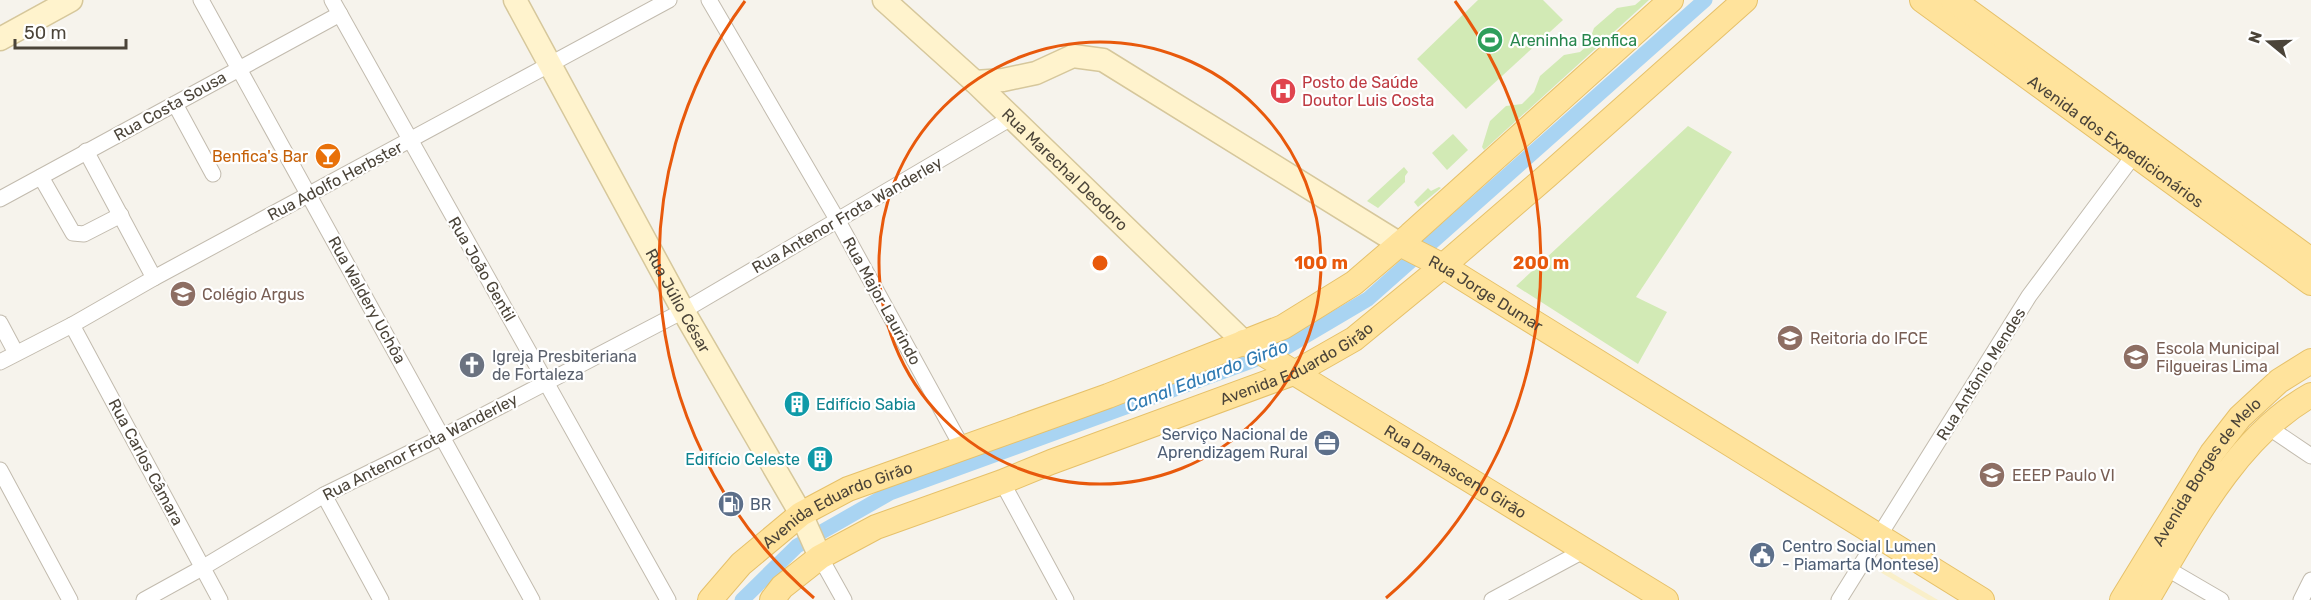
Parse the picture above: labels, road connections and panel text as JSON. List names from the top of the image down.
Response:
{
  "streets": {
    "main road": [
      "Avenida dos Expedicionários",
      "Rua Jorge Dumar",
      "Avenida Eduardo Girão",
      "Rua Damasceno Girão",
      "Avenida Borges de Melo"
    ],
    "street": [
      "Rua Costa Sousa",
      "Rua Marechal Deodoro",
      "Rua Adolfo Herbster",
      "Rua Antenor Frota Wanderley",
      "Rua João Gentil",
      "Rua Waldery Uchôa",
      "Rua Júlio César",
      "Rua Major Laurindo",
      "Rua Antônio Mendes",
      "Rua Carlos Câmara"
    ]
  },
  "crossings": [
    ["Rua Costa Sousa", "Rua João Gentil"],
    ["Rua Costa Sousa", "Rua Waldery Uchôa"],
    ["Avenida dos Expedicionários", "Rua Antônio Mendes"],
    ["Rua Marechal Deodoro", "Rua Antenor Frota Wanderley"],
    ["Rua Marechal Deodoro", "Rua Jorge Dumar"],
    ["Rua Marechal Deodoro", "Avenida Eduardo Girão"],
    ["Rua Marechal Deodoro", "Rua Damasceno Girão"],
    ["Rua Adolfo Herbster", "Rua João Gentil"],
    ["Rua Adolfo Herbster", "Rua Waldery Uchôa"],
    ["Rua Adolfo Herbster", "Rua Júlio César"],
    ["Rua Adolfo Herbster", "Rua Carlos Câmara"],
    ["Rua Antenor Frota Wanderley", "Rua João Gentil"],
    ["Rua Antenor Frota Wanderley", "Rua Waldery Uchôa"],
    ["Rua Antenor Frota Wanderley", "Rua Júlio César"],
    ["Rua Antenor Frota Wanderley", "Rua Major Laurindo"],
    ["Rua Antenor Frota Wanderley", "Rua Carlos Câmara"],
    ["Rua Jorge Dumar", "Avenida Eduardo Girão"],
    ["Rua Jorge Dumar", "Rua Antônio Mendes"],
    ["Rua Júlio César", "Avenida Eduardo Girão"],
    ["Rua Major Laurindo", "Avenida Eduardo Girão"],
    ["Avenida Eduardo Girão", "Rua Damasceno Girão"]
  ],
  "water": ["Canal Eduardo Girão"],
  "places": {
    "sports": ["Areninha Benfica"],
    "hospital": ["Posto de Saúde Doutor Luis Costa"],
    "bar": ["Benfica's Bar"],
    "school or university": [
      "Colégio Argus",
      "Reitoria do IFCE",
      "Escola Municipal Filgueiras Lima",
      "EEEP Paulo VI"
    ],
    "church": ["Igreja Presbiteriana de Fortaleza"],
    "building": ["Edifício Sabia", "Edifício Celeste"],
    "office": ["Serviço Nacional de Aprendizagem Rural"],
    "fuel station": ["BR"],
    "public building": ["Centro Social Lumen - Piamarta (Montese)"]
  },
  "scale_bar": "50 m",
  "north": "left",
  "rings": ["100 m", "200 m"]
}
